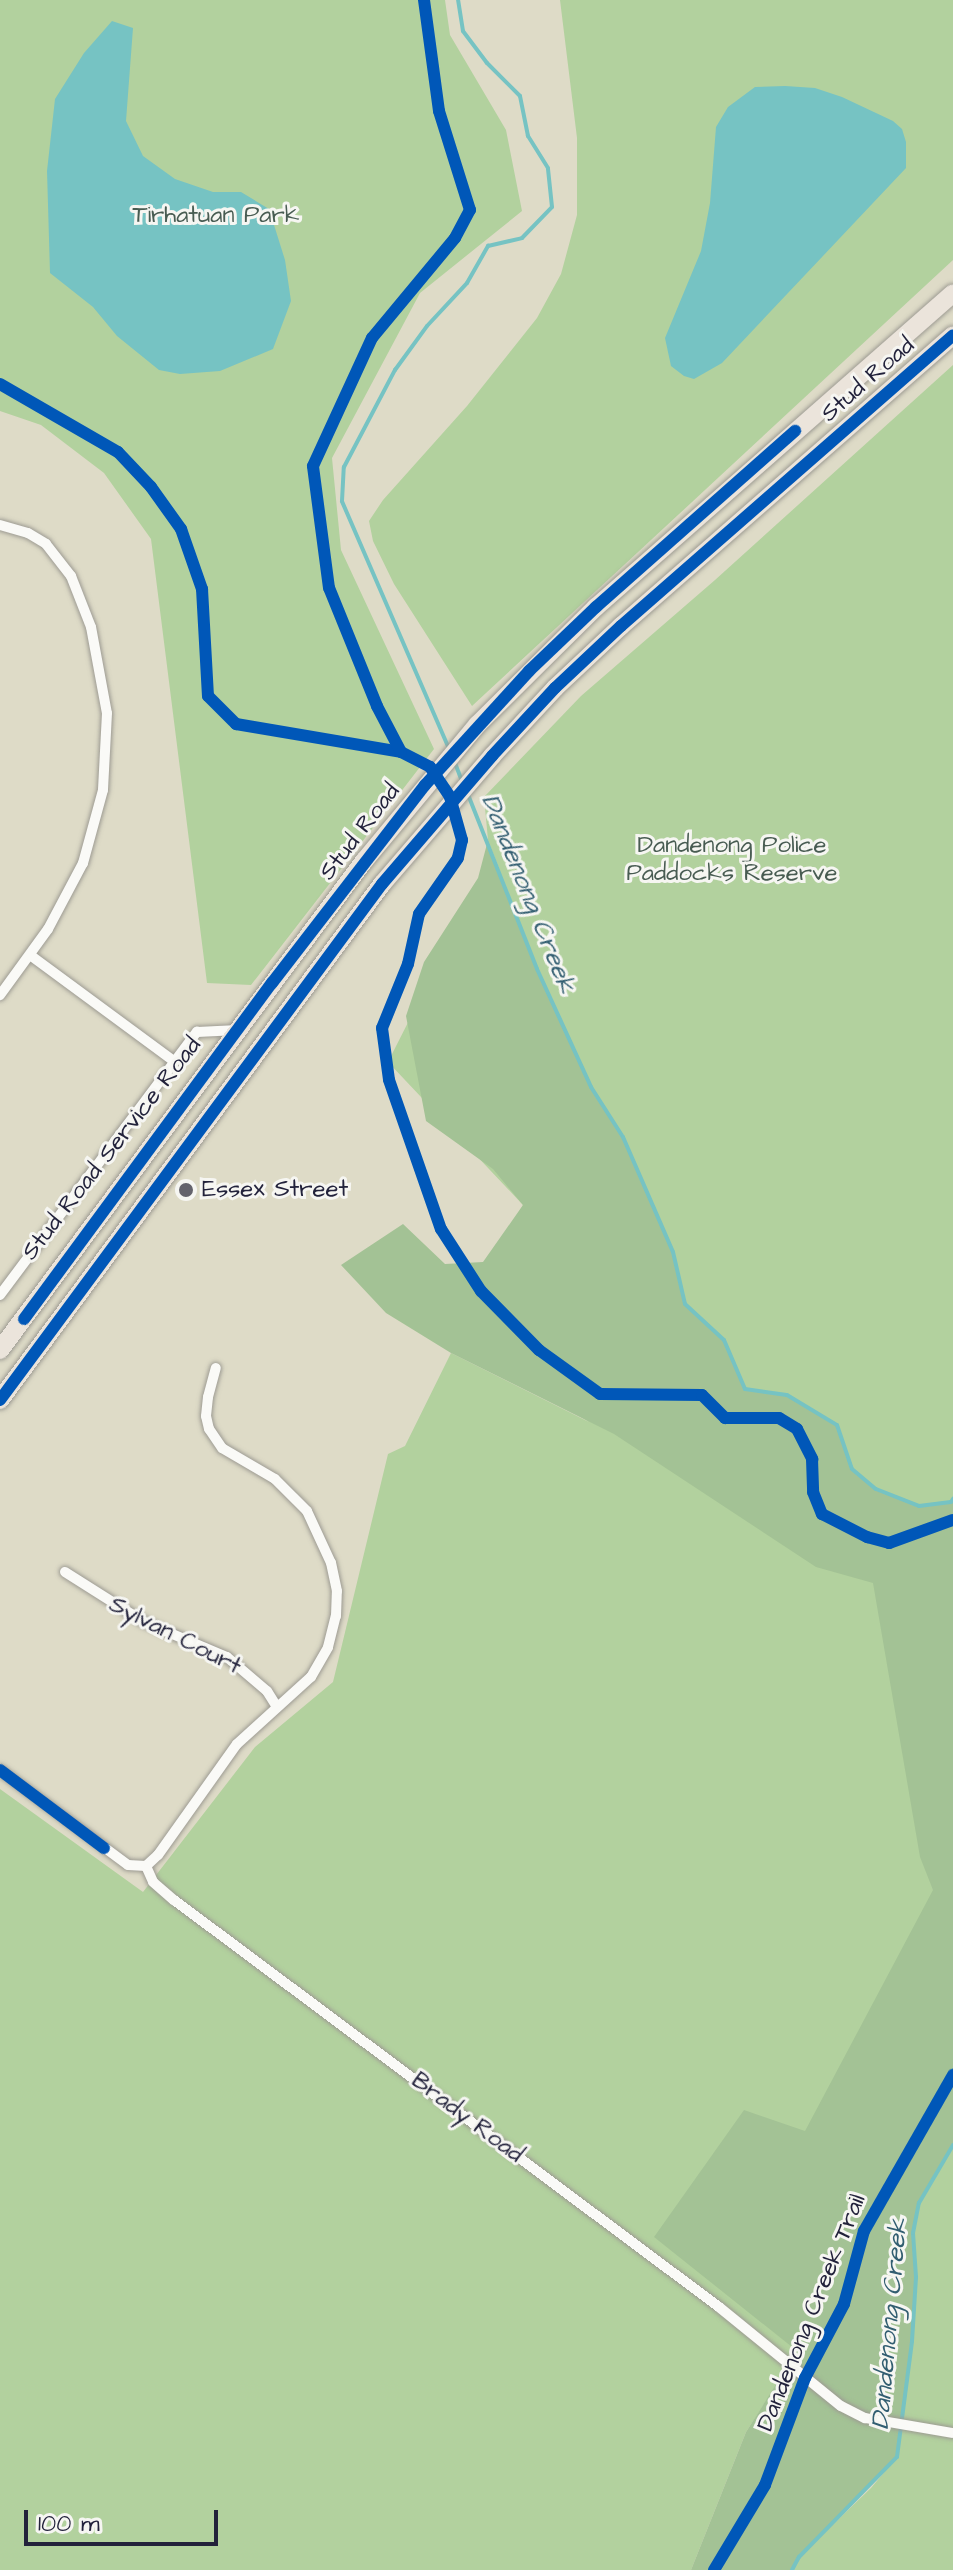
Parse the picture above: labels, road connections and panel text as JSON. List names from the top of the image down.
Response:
{
  "streets": {
    "highway": ["Stud Road"],
    "street": ["Stud Road Service Road", "Sylvan Court", "Brady Road"],
    "cycle path": ["Dandenong Creek Trail"]
  },
  "crossings": [
    ["Stud Road", "Stud Road Service Road"]
  ],
  "water": ["Dandenong Creek"],
  "parks": ["Tirhatuan Park", "Dandenong Police Paddocks Reserve"],
  "places": ["Essex Street"],
  "scale_bar": "100 m"
}
